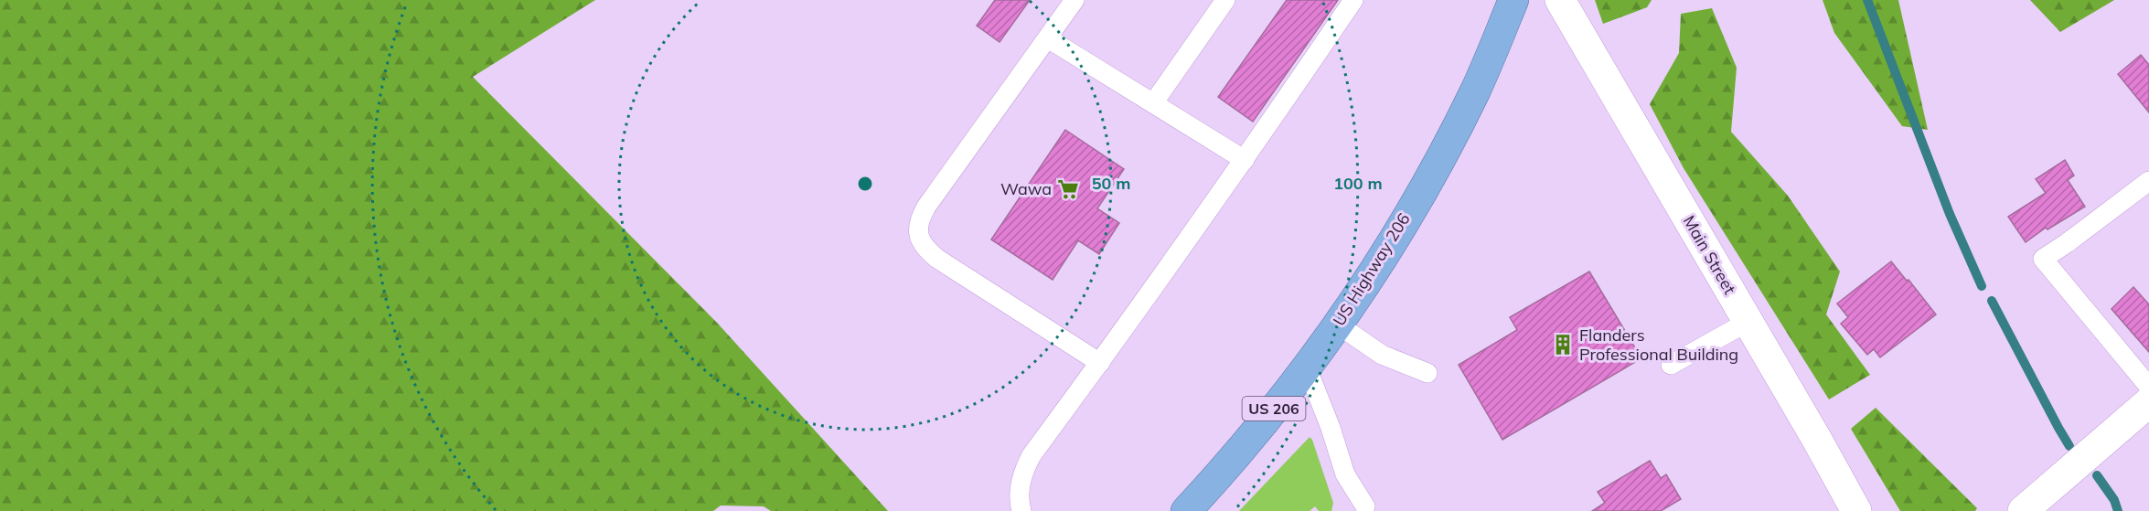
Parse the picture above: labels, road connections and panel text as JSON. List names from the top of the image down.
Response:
{
  "streets": {
    "highway": ["US Highway 206", "US 206"],
    "main road": ["Main Street"]
  },
  "places": {
    "supermarket": ["Wawa"],
    "building": ["Flanders Professional Building"]
  },
  "rings": ["50 m", "100 m"]
}
